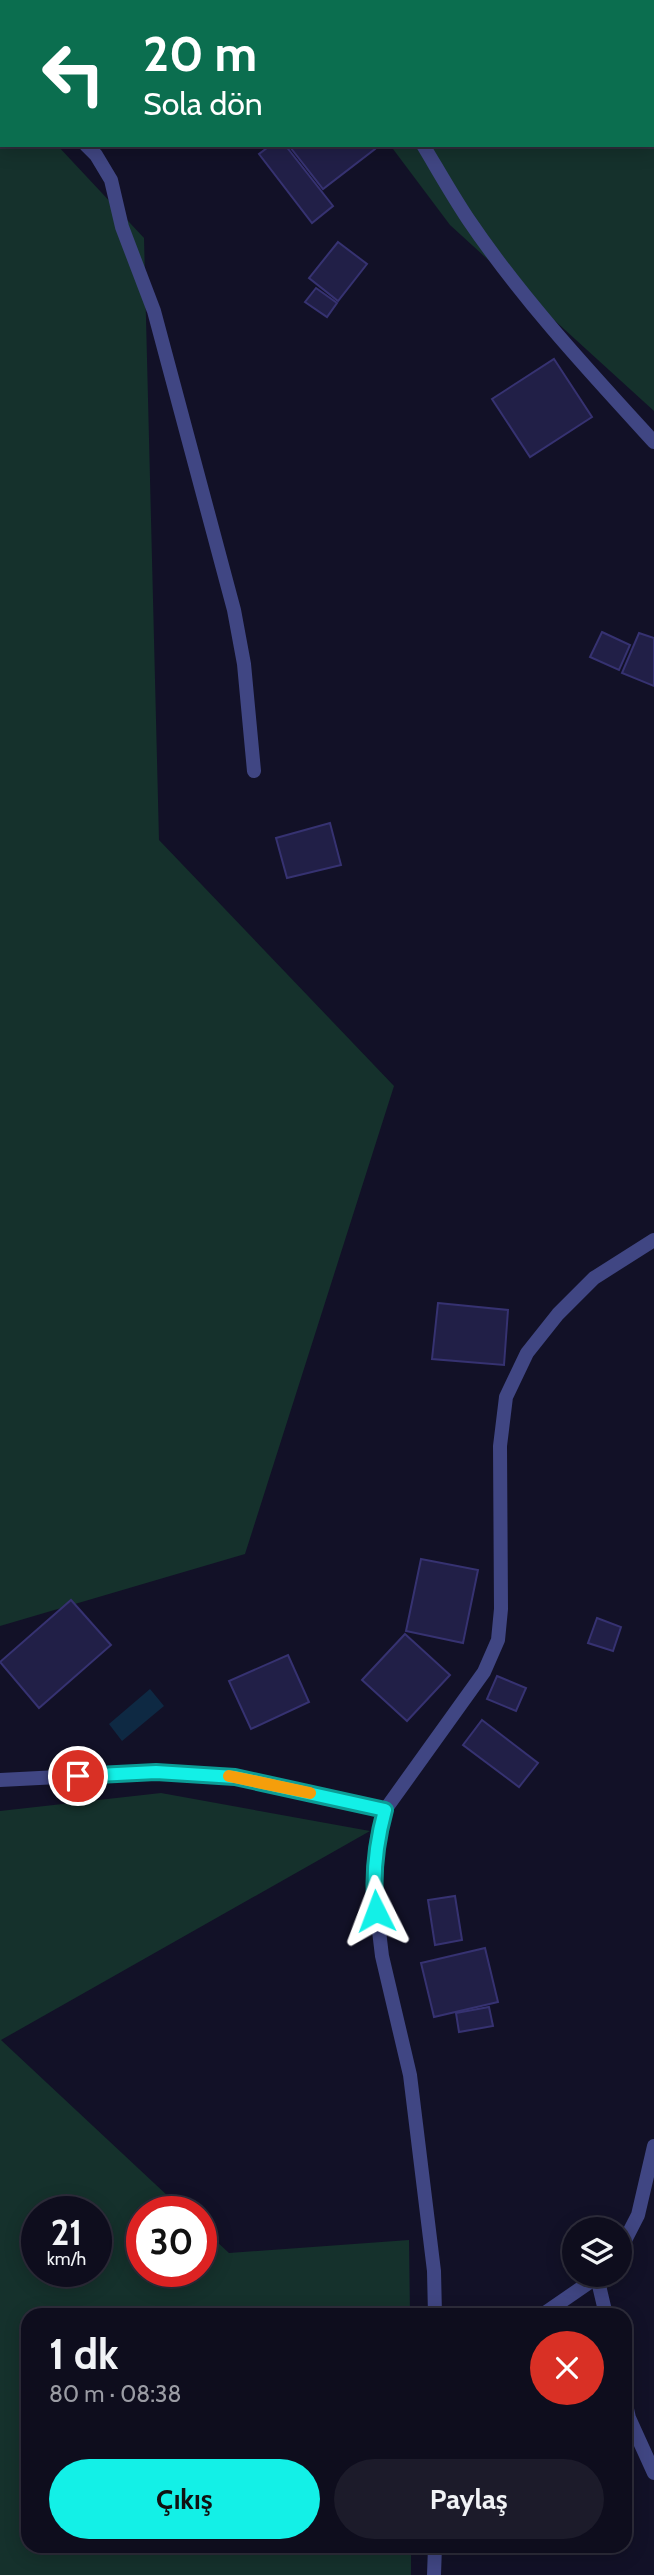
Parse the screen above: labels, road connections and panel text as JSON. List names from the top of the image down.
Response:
{
  "page": {
    "turn": ["20 m", "Sola dön"],
    "speed": "21 km/h",
    "limit": "30",
    "heading": ["1 dk", "80 m · 08:38"],
    "buttons": ["Çıkış", "Paylaş"]
  }
}
